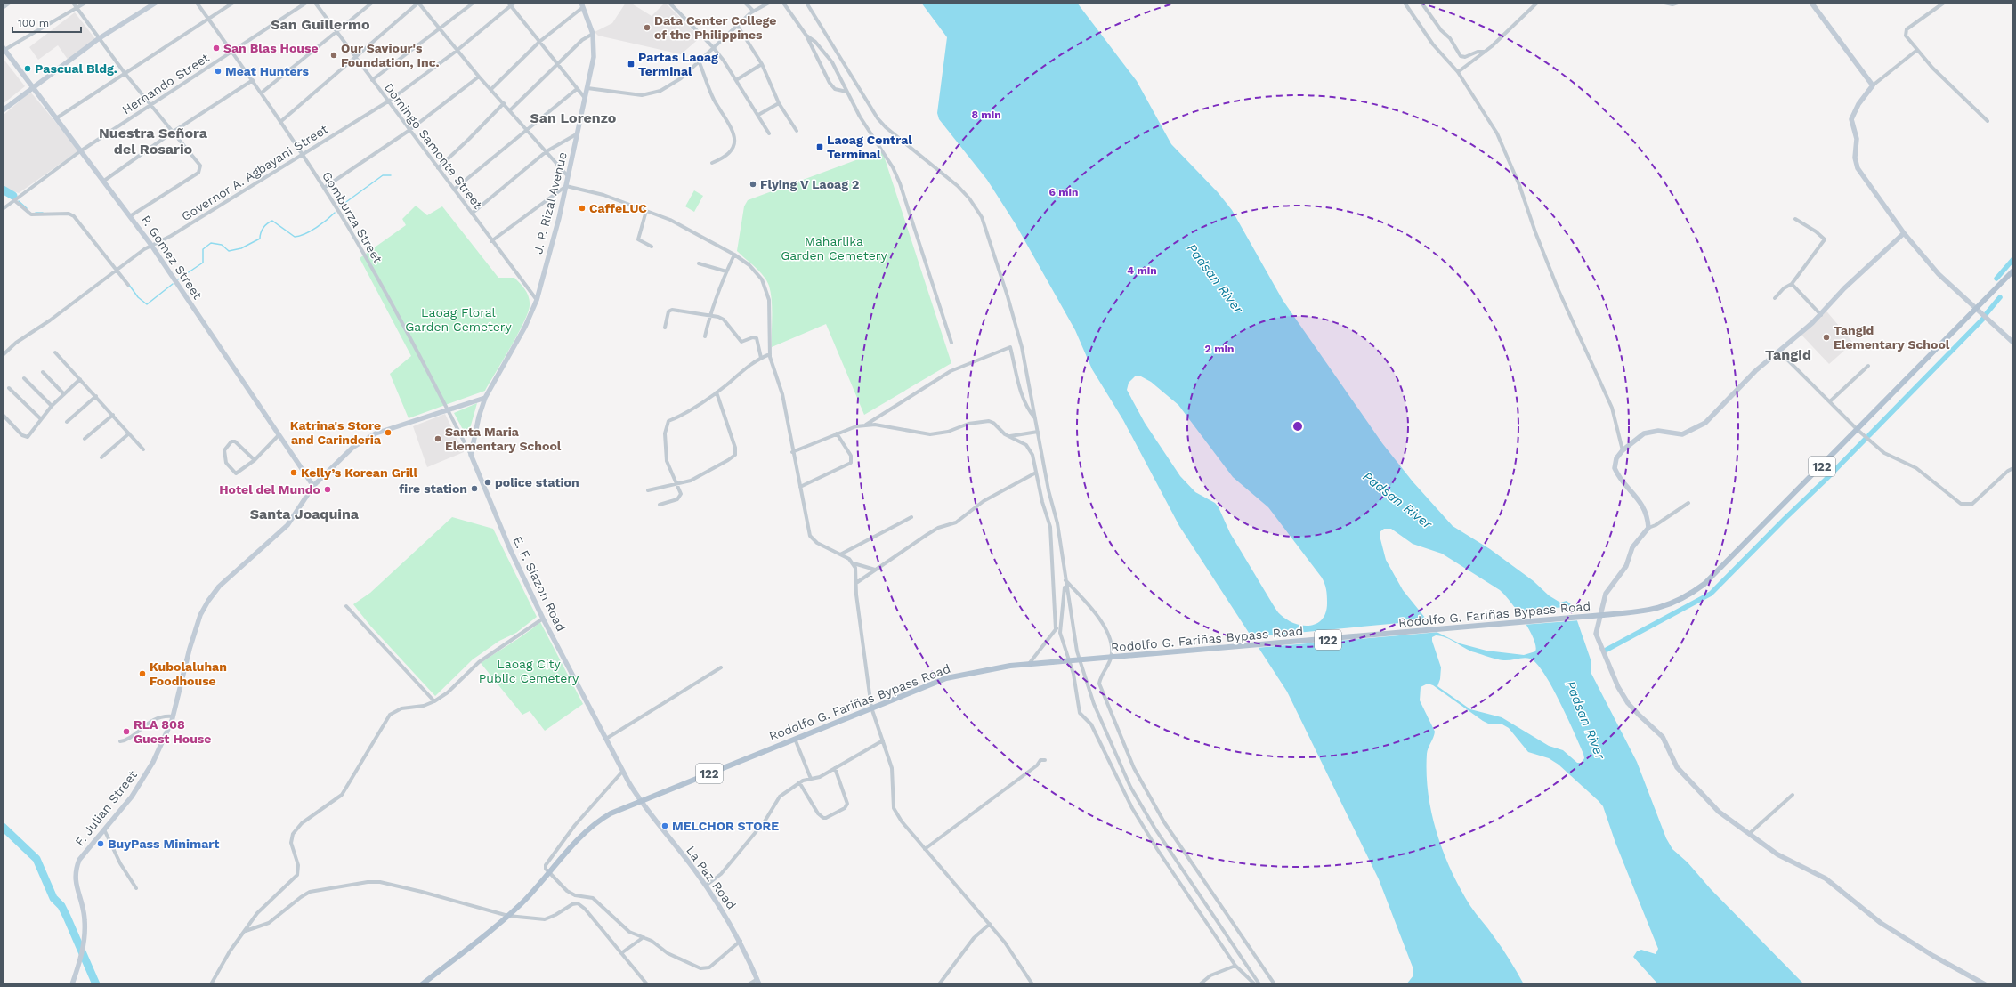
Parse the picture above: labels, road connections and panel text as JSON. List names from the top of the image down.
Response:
{
  "streets": {
    "main road": ["122", "Rodolfo G. Fariñas Bypass Road"],
    "street": [
      "Hernando Street",
      "Domingo Samonte Street",
      "Governor A. Agbayani Street",
      "J. P. Rizal Avenue",
      "Gomburza Street",
      "P. Gomez Street",
      "E. F. Siazon Road",
      "F. Julian Street",
      "La Paz Road"
    ]
  },
  "crossings": [
    ["Hernando Street", "Gomburza Street"],
    ["Hernando Street", "P. Gomez Street"],
    ["Domingo Samonte Street", "Governor A. Agbayani Street"],
    ["Domingo Samonte Street", "J. P. Rizal Avenue"],
    ["Governor A. Agbayani Street", "Gomburza Street"],
    ["Governor A. Agbayani Street", "P. Gomez Street"],
    ["J. P. Rizal Avenue", "F. Julian Street"],
    ["Gomburza Street", "E. F. Siazon Road"],
    ["Gomburza Street", "F. Julian Street"],
    ["P. Gomez Street", "F. Julian Street"],
    ["E. F. Siazon Road", "La Paz Road"],
    ["Rodolfo G. Fariñas Bypass Road", "La Paz Road"]
  ],
  "districts": [
    "San Guillermo",
    "San Lorenzo",
    "Nuestra Señora del Rosario",
    "Tangid",
    "Santa Joaquina"
  ],
  "water": ["Padsan River"],
  "parks": ["Maharlika Garden Cemetery", "Laoag Floral Garden Cemetery", "Laoag City Public Cemetery"],
  "places": {
    "other": [
      "Data Center College of the Philippines",
      "San Blas House",
      "Our Saviour's Foundation, Inc.",
      "Pascual Bldg.",
      "Meat Hunters",
      "Flying V Laoag 2",
      "CaffeLUC",
      "Tangid Elementary School",
      "Katrina's Store and Carinderia",
      "Santa Maria Elementary School",
      "Kelly’s Korean Grill",
      "police station",
      "fire station",
      "Hotel del Mundo",
      "Kubolaluhan Foodhouse",
      "RLA 808 Guest House",
      "MELCHOR STORE",
      "BuyPass Minimart"
    ],
    "transit": ["Partas Laoag Terminal", "Laoag Central Terminal"]
  },
  "scale_bar": "100 m",
  "rings": [
    "8 min",
    "6 min",
    "4 min",
    "2 min"
  ]
}
